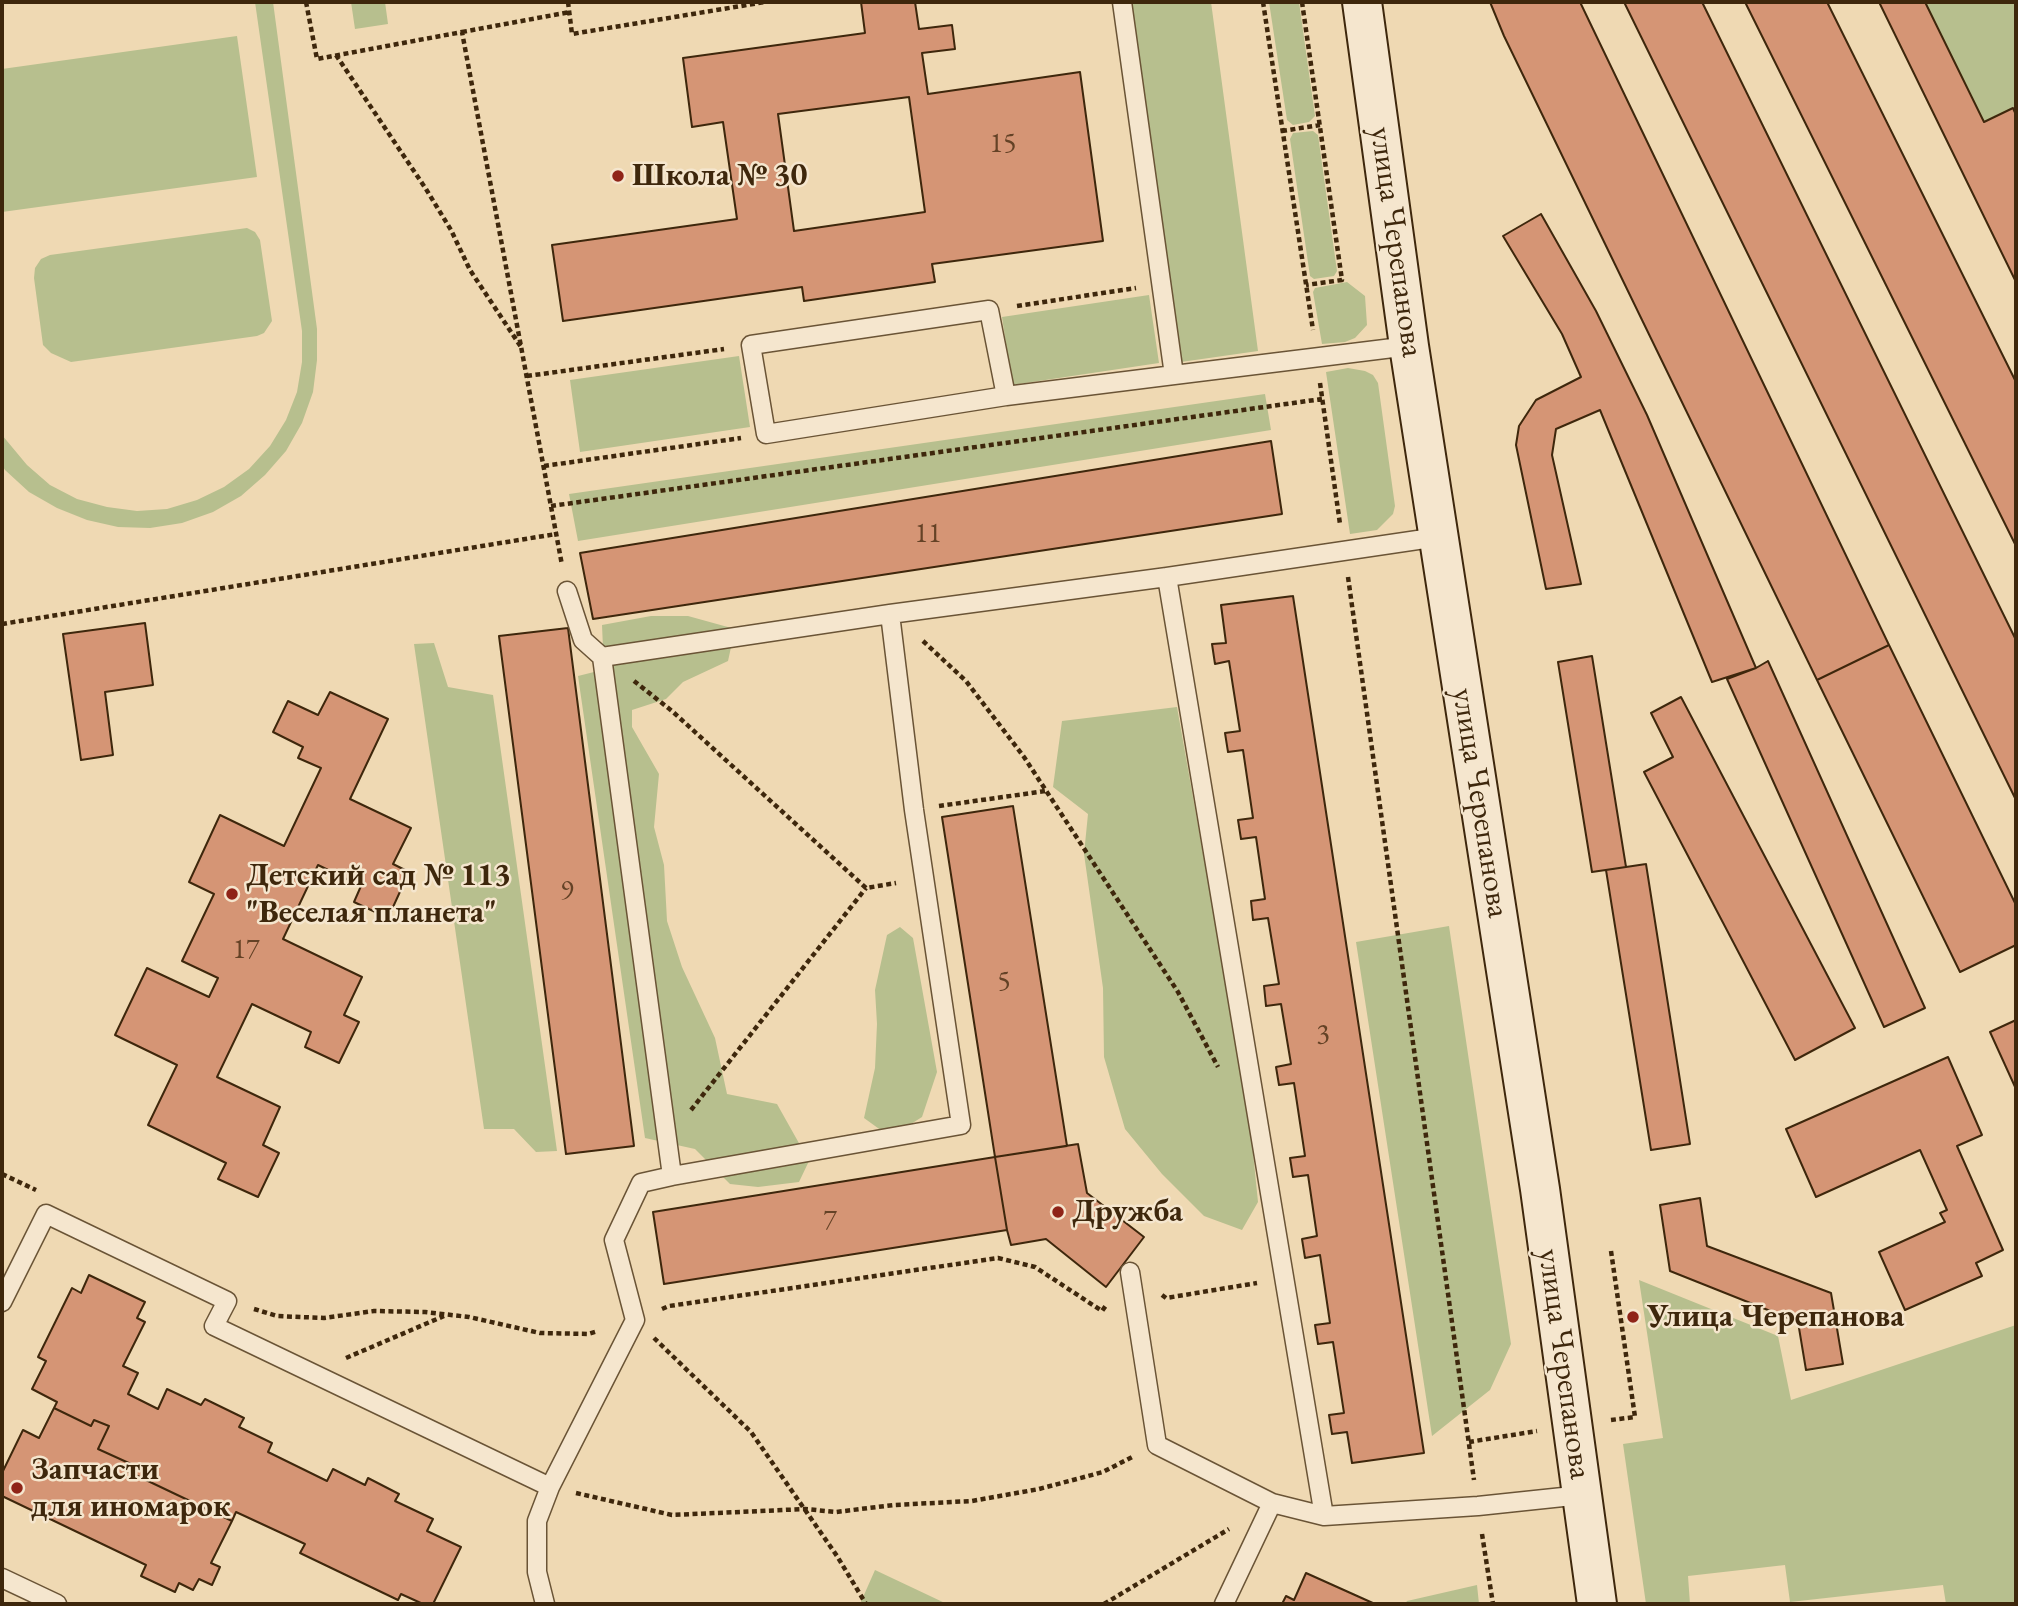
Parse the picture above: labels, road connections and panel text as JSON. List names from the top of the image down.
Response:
{
  "streets": {
    "main road": ["улица Черепанова"]
  },
  "places": [
    "Школа № 30",
    "Детский сад № 113 \"Веселая планета\"",
    "Дружба",
    "Улица Черепанова",
    "Запчасти для иномарок"
  ],
  "house_numbers": [
    "15",
    "11",
    "9",
    "17",
    "5",
    "3",
    "7"
  ]
}
